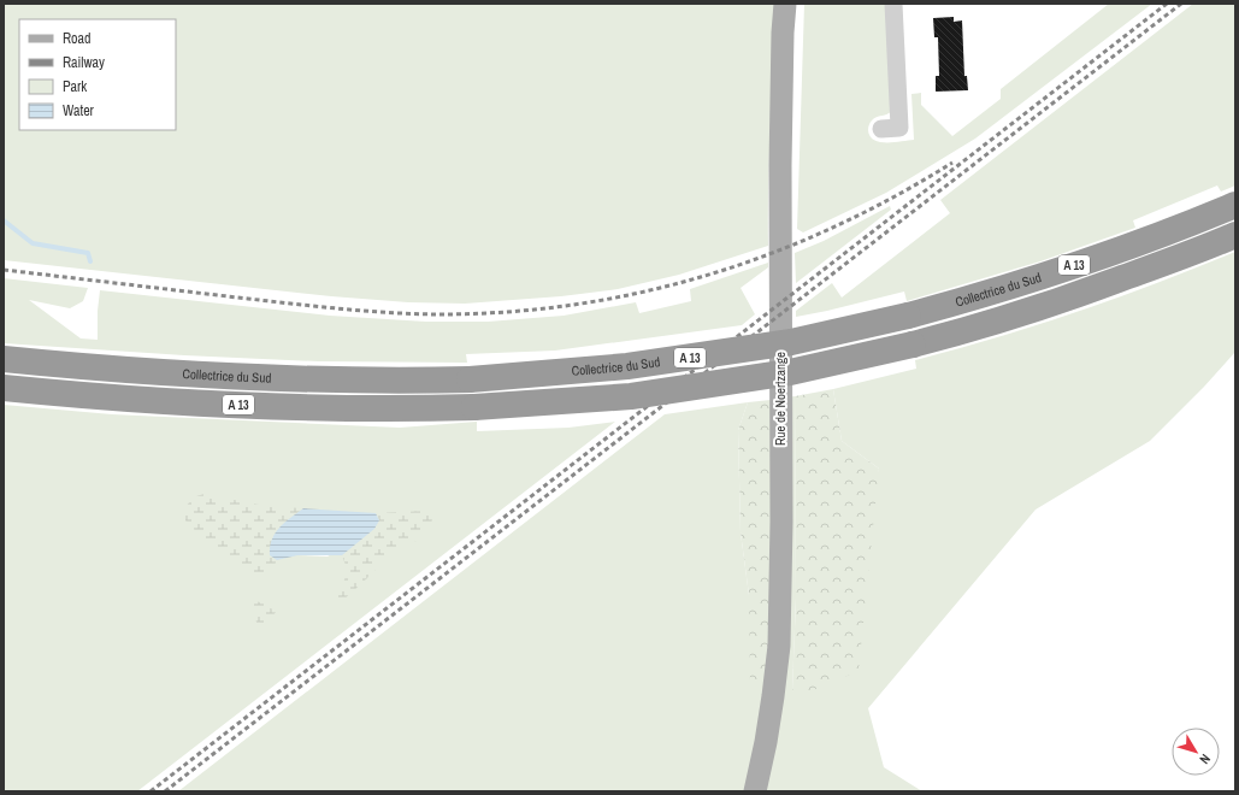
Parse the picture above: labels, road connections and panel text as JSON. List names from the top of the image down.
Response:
{
  "streets": {
    "highway": ["A 13", "Collectrice du Sud"],
    "main road": ["Rue de Noertzange"]
  },
  "legend": [
    "Road",
    "Railway",
    "Park",
    "Water"
  ],
  "north": "bottom right"
}
